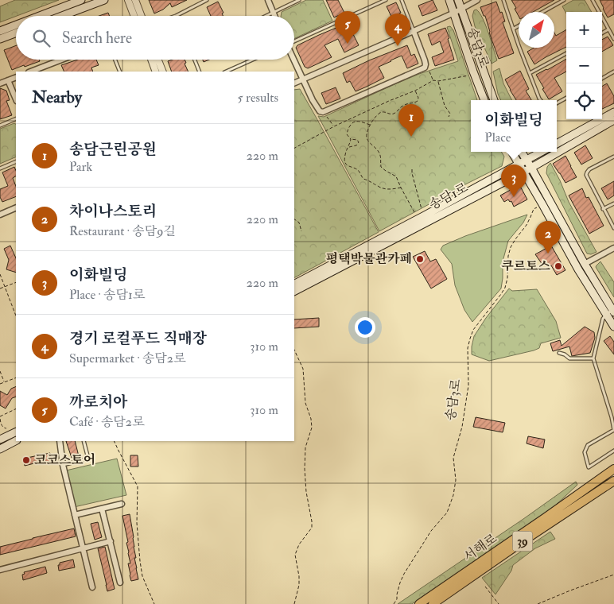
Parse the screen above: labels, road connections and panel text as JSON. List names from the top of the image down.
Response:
{
  "streets": {
    "main road": [
      "송담3로",
      "송담1로",
      "39",
      "서해로"
    ]
  },
  "places": ["평택박물관카페", "쿠르토스", "코코스토어"],
  "north": "top right",
  "page": {
    "pins": [
      "5",
      "4",
      "1",
      "3",
      "2"
    ],
    "map_buttons": ["+", "−"],
    "search": "Search here",
    "heading": ["Nearby", "5 results"],
    "popup": ["이화빌딩", "Place"],
    "list": [
      {
        "mark": "1",
        "name": "송담근린공원",
        "note": "Park",
        "value": "220 m"
      },
      {
        "mark": "2",
        "name": "차이나스토리",
        "note": "Restaurant · 송담9길",
        "value": "220 m"
      },
      {
        "mark": "3",
        "name": "이화빌딩",
        "note": "Place · 송담1로",
        "value": "220 m"
      },
      {
        "mark": "4",
        "name": "경기 로컬푸드 직매장",
        "note": "Supermarket · 송담2로",
        "value": "310 m"
      },
      {
        "mark": "5",
        "name": "까로치아",
        "note": "Café · 송담2로",
        "value": "310 m"
      }
    ]
  }
}
